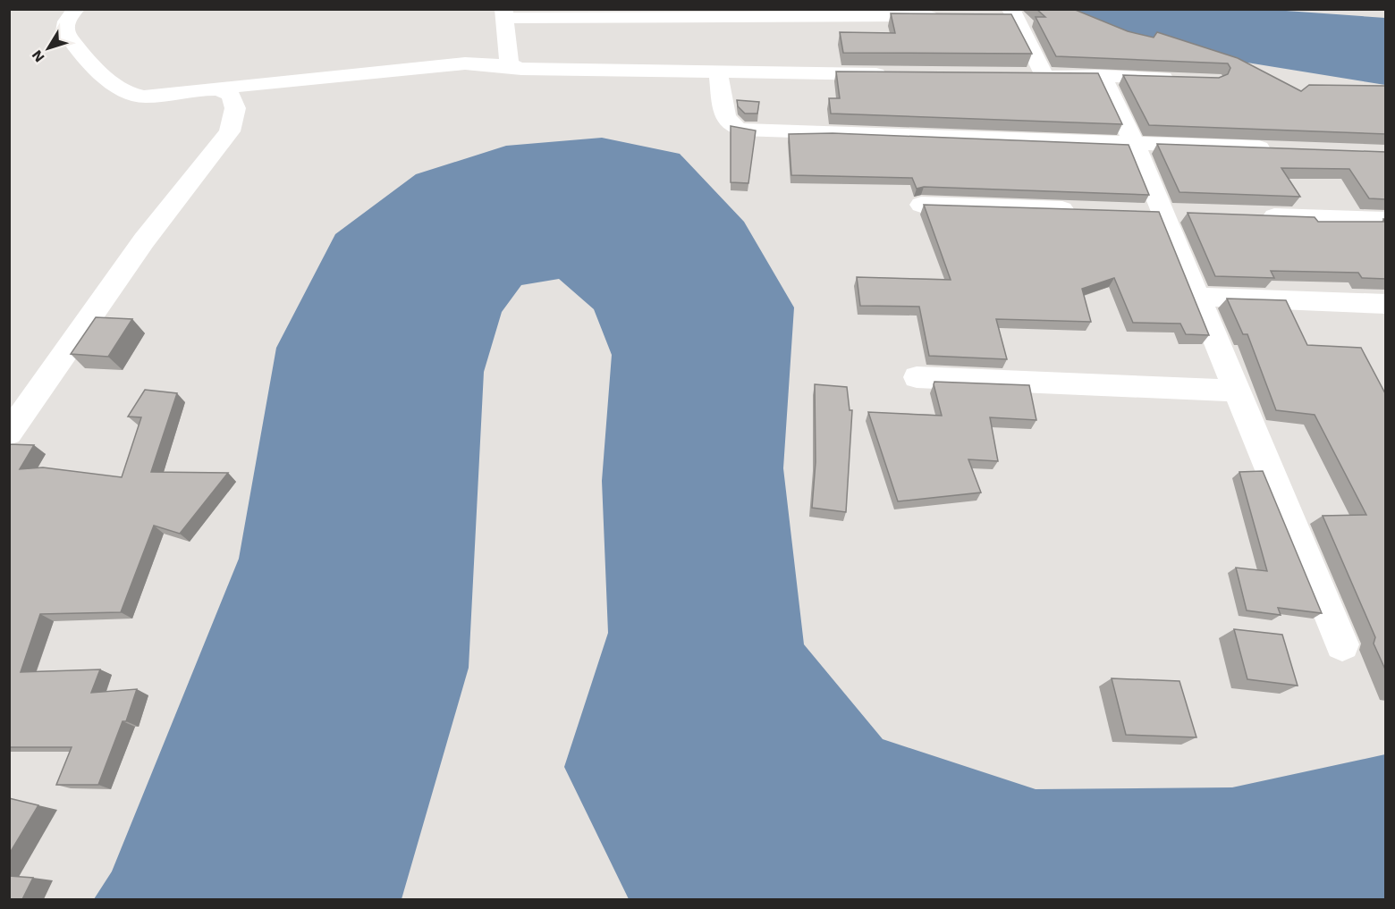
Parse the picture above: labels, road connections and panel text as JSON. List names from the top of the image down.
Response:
{
  "north": "bottom left"
}
